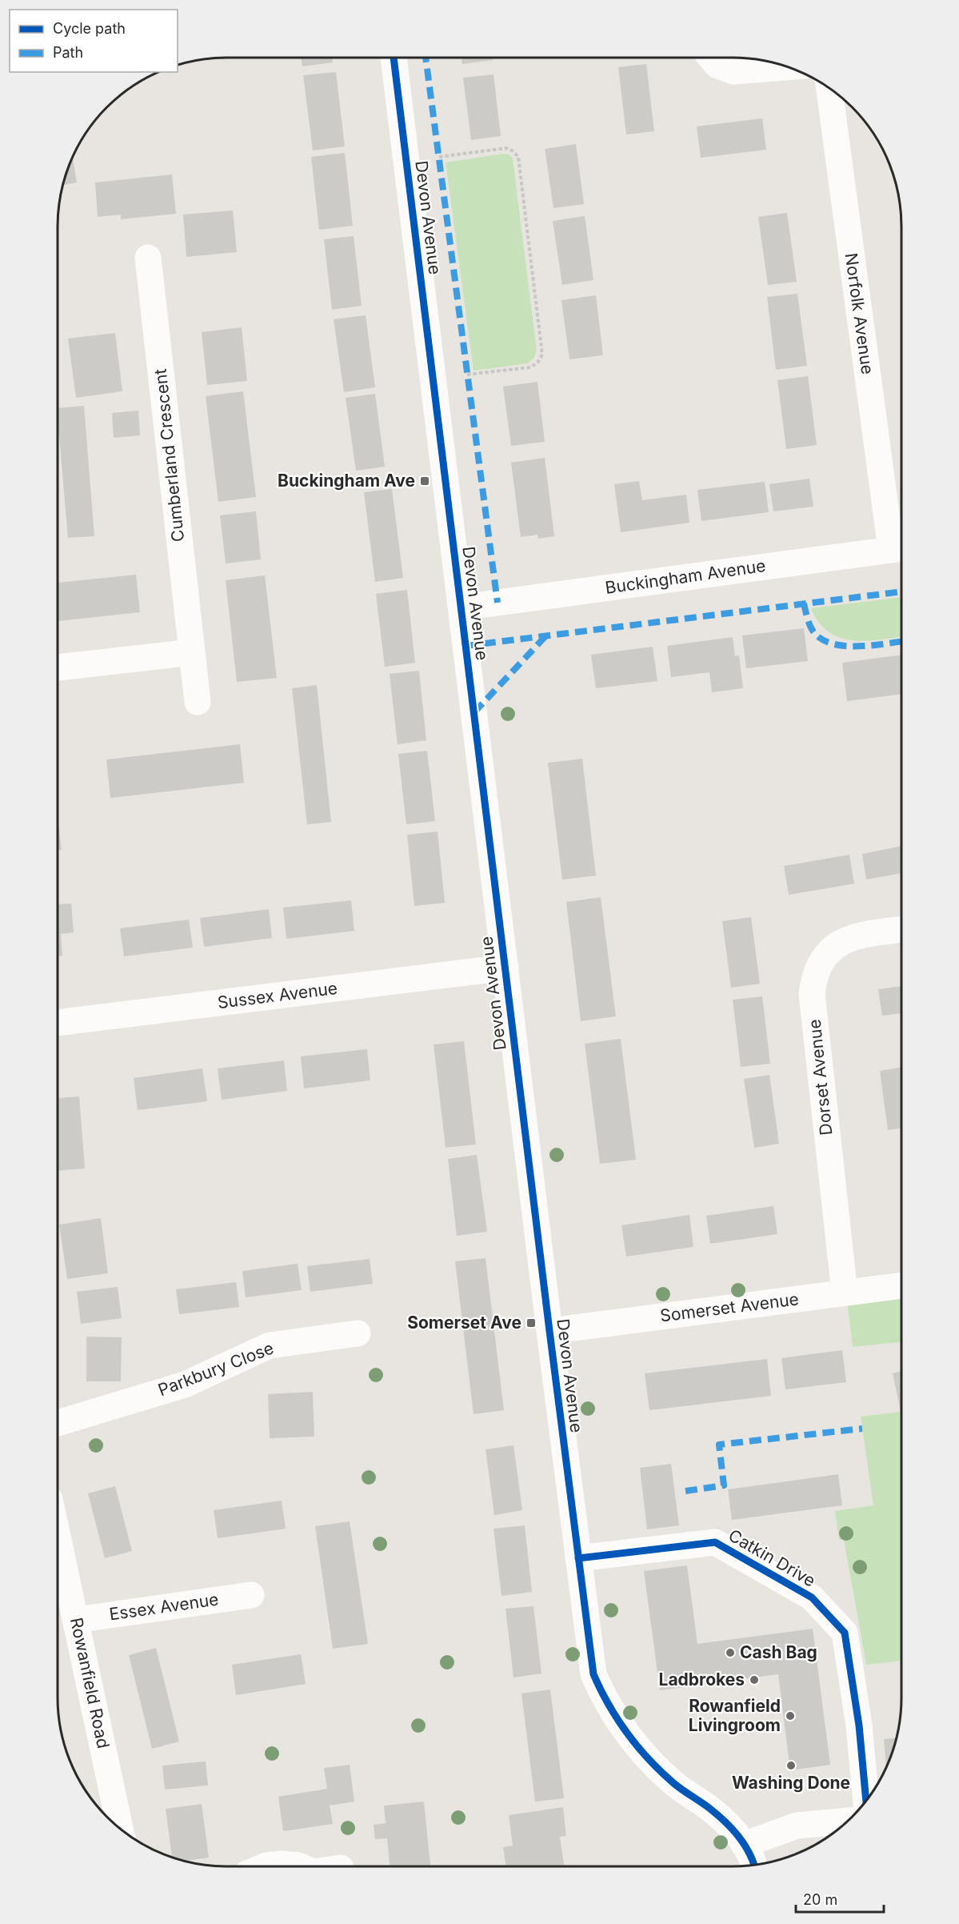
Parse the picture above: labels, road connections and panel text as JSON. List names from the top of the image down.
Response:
{
  "streets": {
    "street": [
      "Devon Avenue",
      "Norfolk Avenue",
      "Cumberland Crescent",
      "Buckingham Avenue",
      "Sussex Avenue",
      "Dorset Avenue",
      "Somerset Avenue",
      "Parkbury Close",
      "Catkin Drive",
      "Essex Avenue",
      "Rowanfield Road"
    ]
  },
  "crossings": [
    ["Devon Avenue", "Buckingham Avenue"],
    ["Devon Avenue", "Sussex Avenue"],
    ["Devon Avenue", "Somerset Avenue"],
    ["Devon Avenue", "Catkin Drive"],
    ["Norfolk Avenue", "Buckingham Avenue"],
    ["Dorset Avenue", "Somerset Avenue"],
    ["Essex Avenue", "Rowanfield Road"]
  ],
  "places": {
    "transit": ["Buckingham Ave", "Somerset Ave"],
    "other": [
      "Cash Bag",
      "Ladbrokes",
      "Rowanfield Livingroom",
      "Washing Done"
    ]
  },
  "legend": ["Cycle path", "Path"],
  "scale_bar": "20 m"
}
